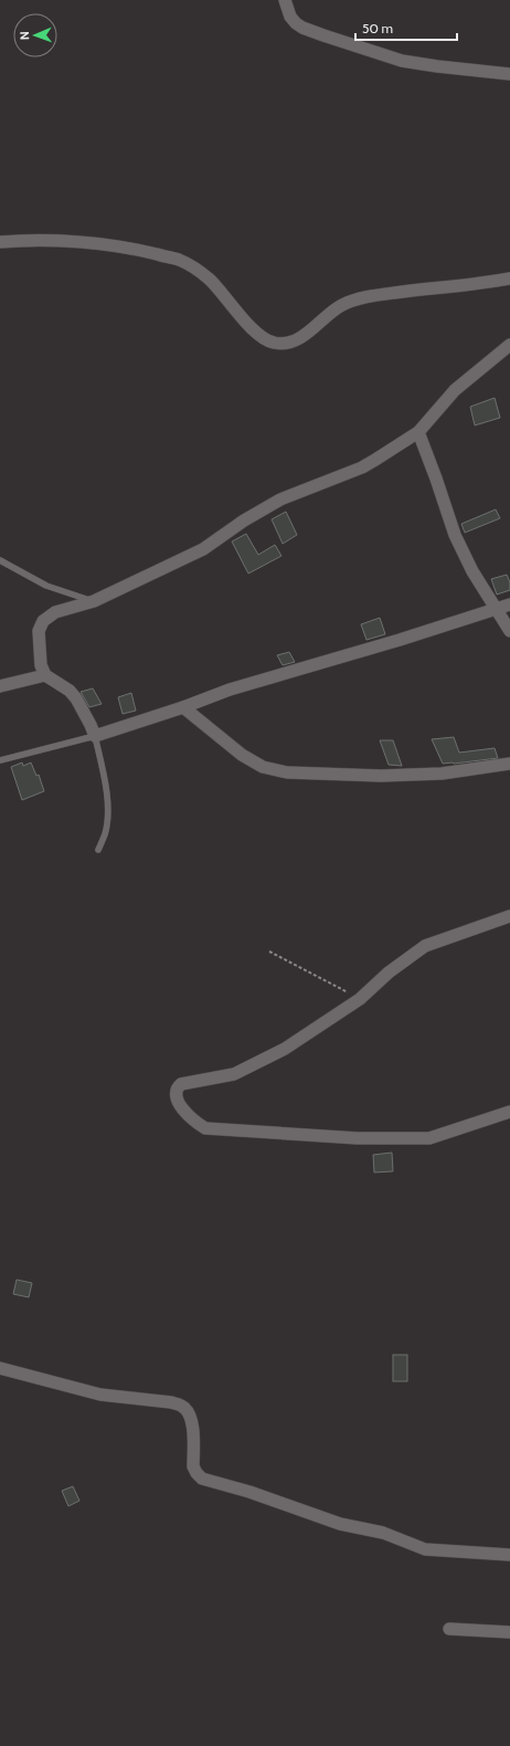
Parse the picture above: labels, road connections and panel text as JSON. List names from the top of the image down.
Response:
{
  "scale_bar": "50 m",
  "north": "left"
}
